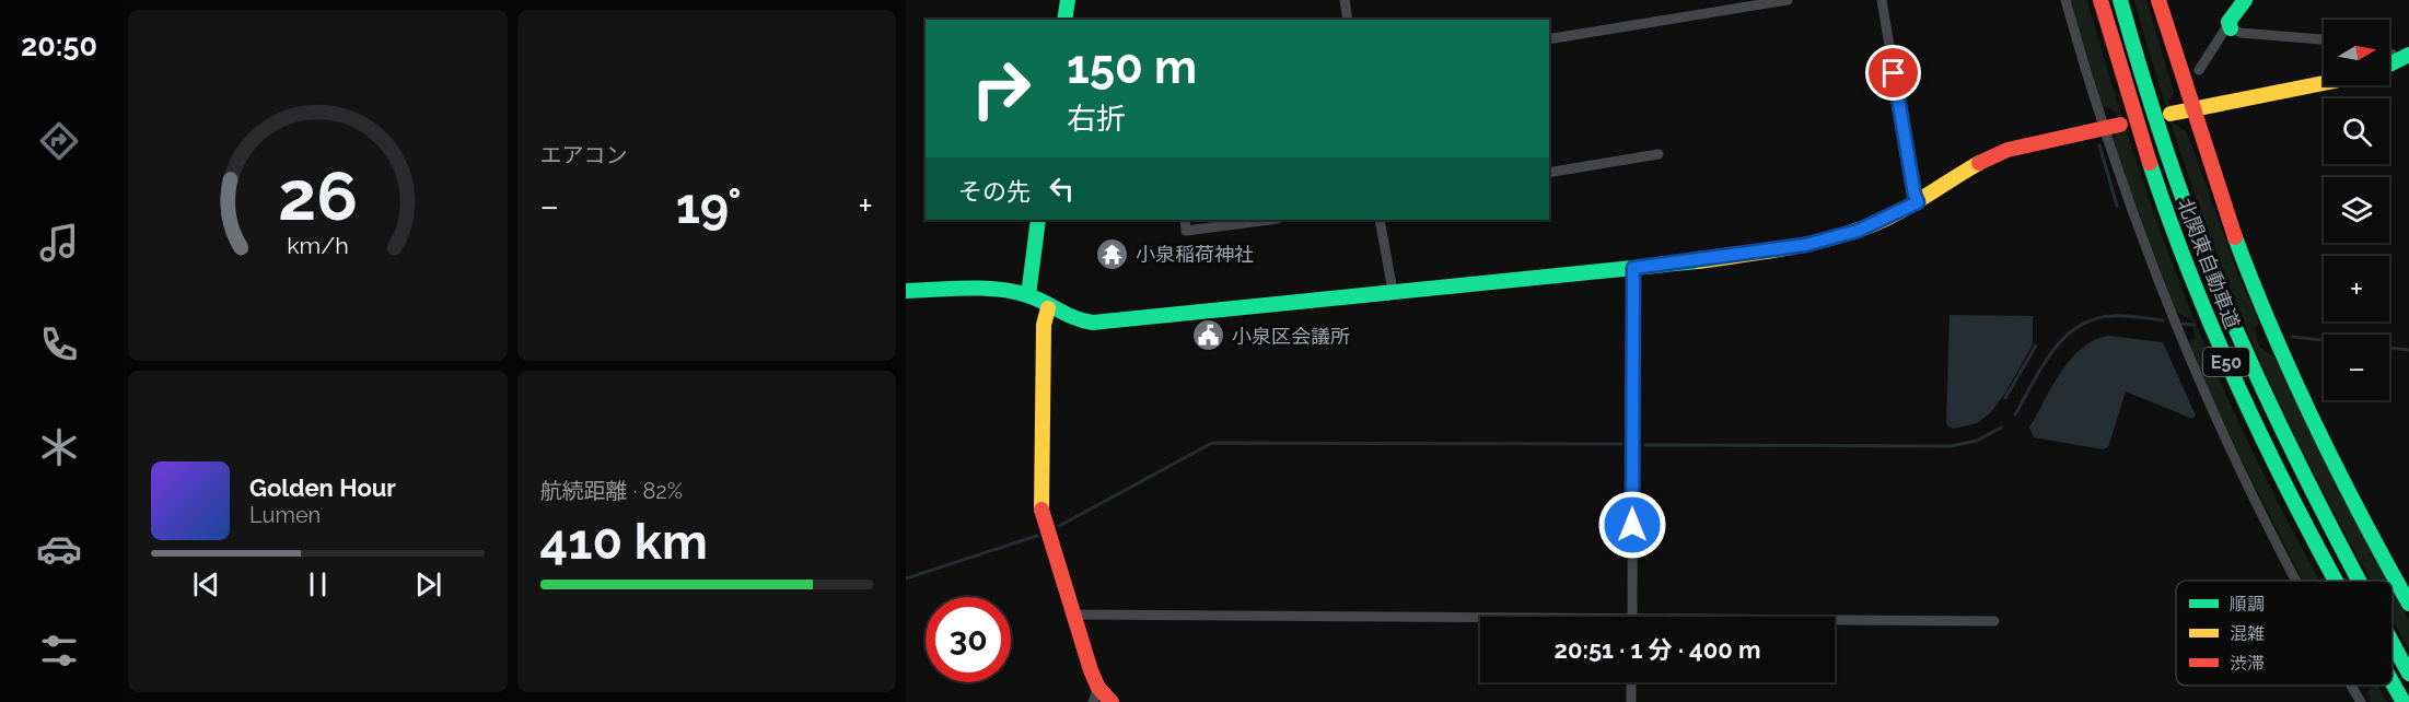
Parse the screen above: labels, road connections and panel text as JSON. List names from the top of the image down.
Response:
{
  "streets": {
    "main road": ["北関東自動車道", "E50"]
  },
  "places": {
    "temple": ["小泉稲荷神社"],
    "public building": ["小泉区会議所"]
  },
  "legend": ["順調", "混雑", "渋滞"],
  "north": "right",
  "page": {
    "tabs": "20:50",
    "tile": [
      "エアコン",
      ["航続距離 · 82%", "410 km"]
    ],
    "map_buttons": ["+", "−"],
    "turn": ["150 m", "右折"],
    "then": "その先",
    "heat": ["−", "19°", "+"],
    "song": ["Golden Hour", "Lumen"],
    "limit": "30",
    "trip": "20:51 · 1 分 · 400 m",
    "gauge": ["26", "km/h"]
  }
}
